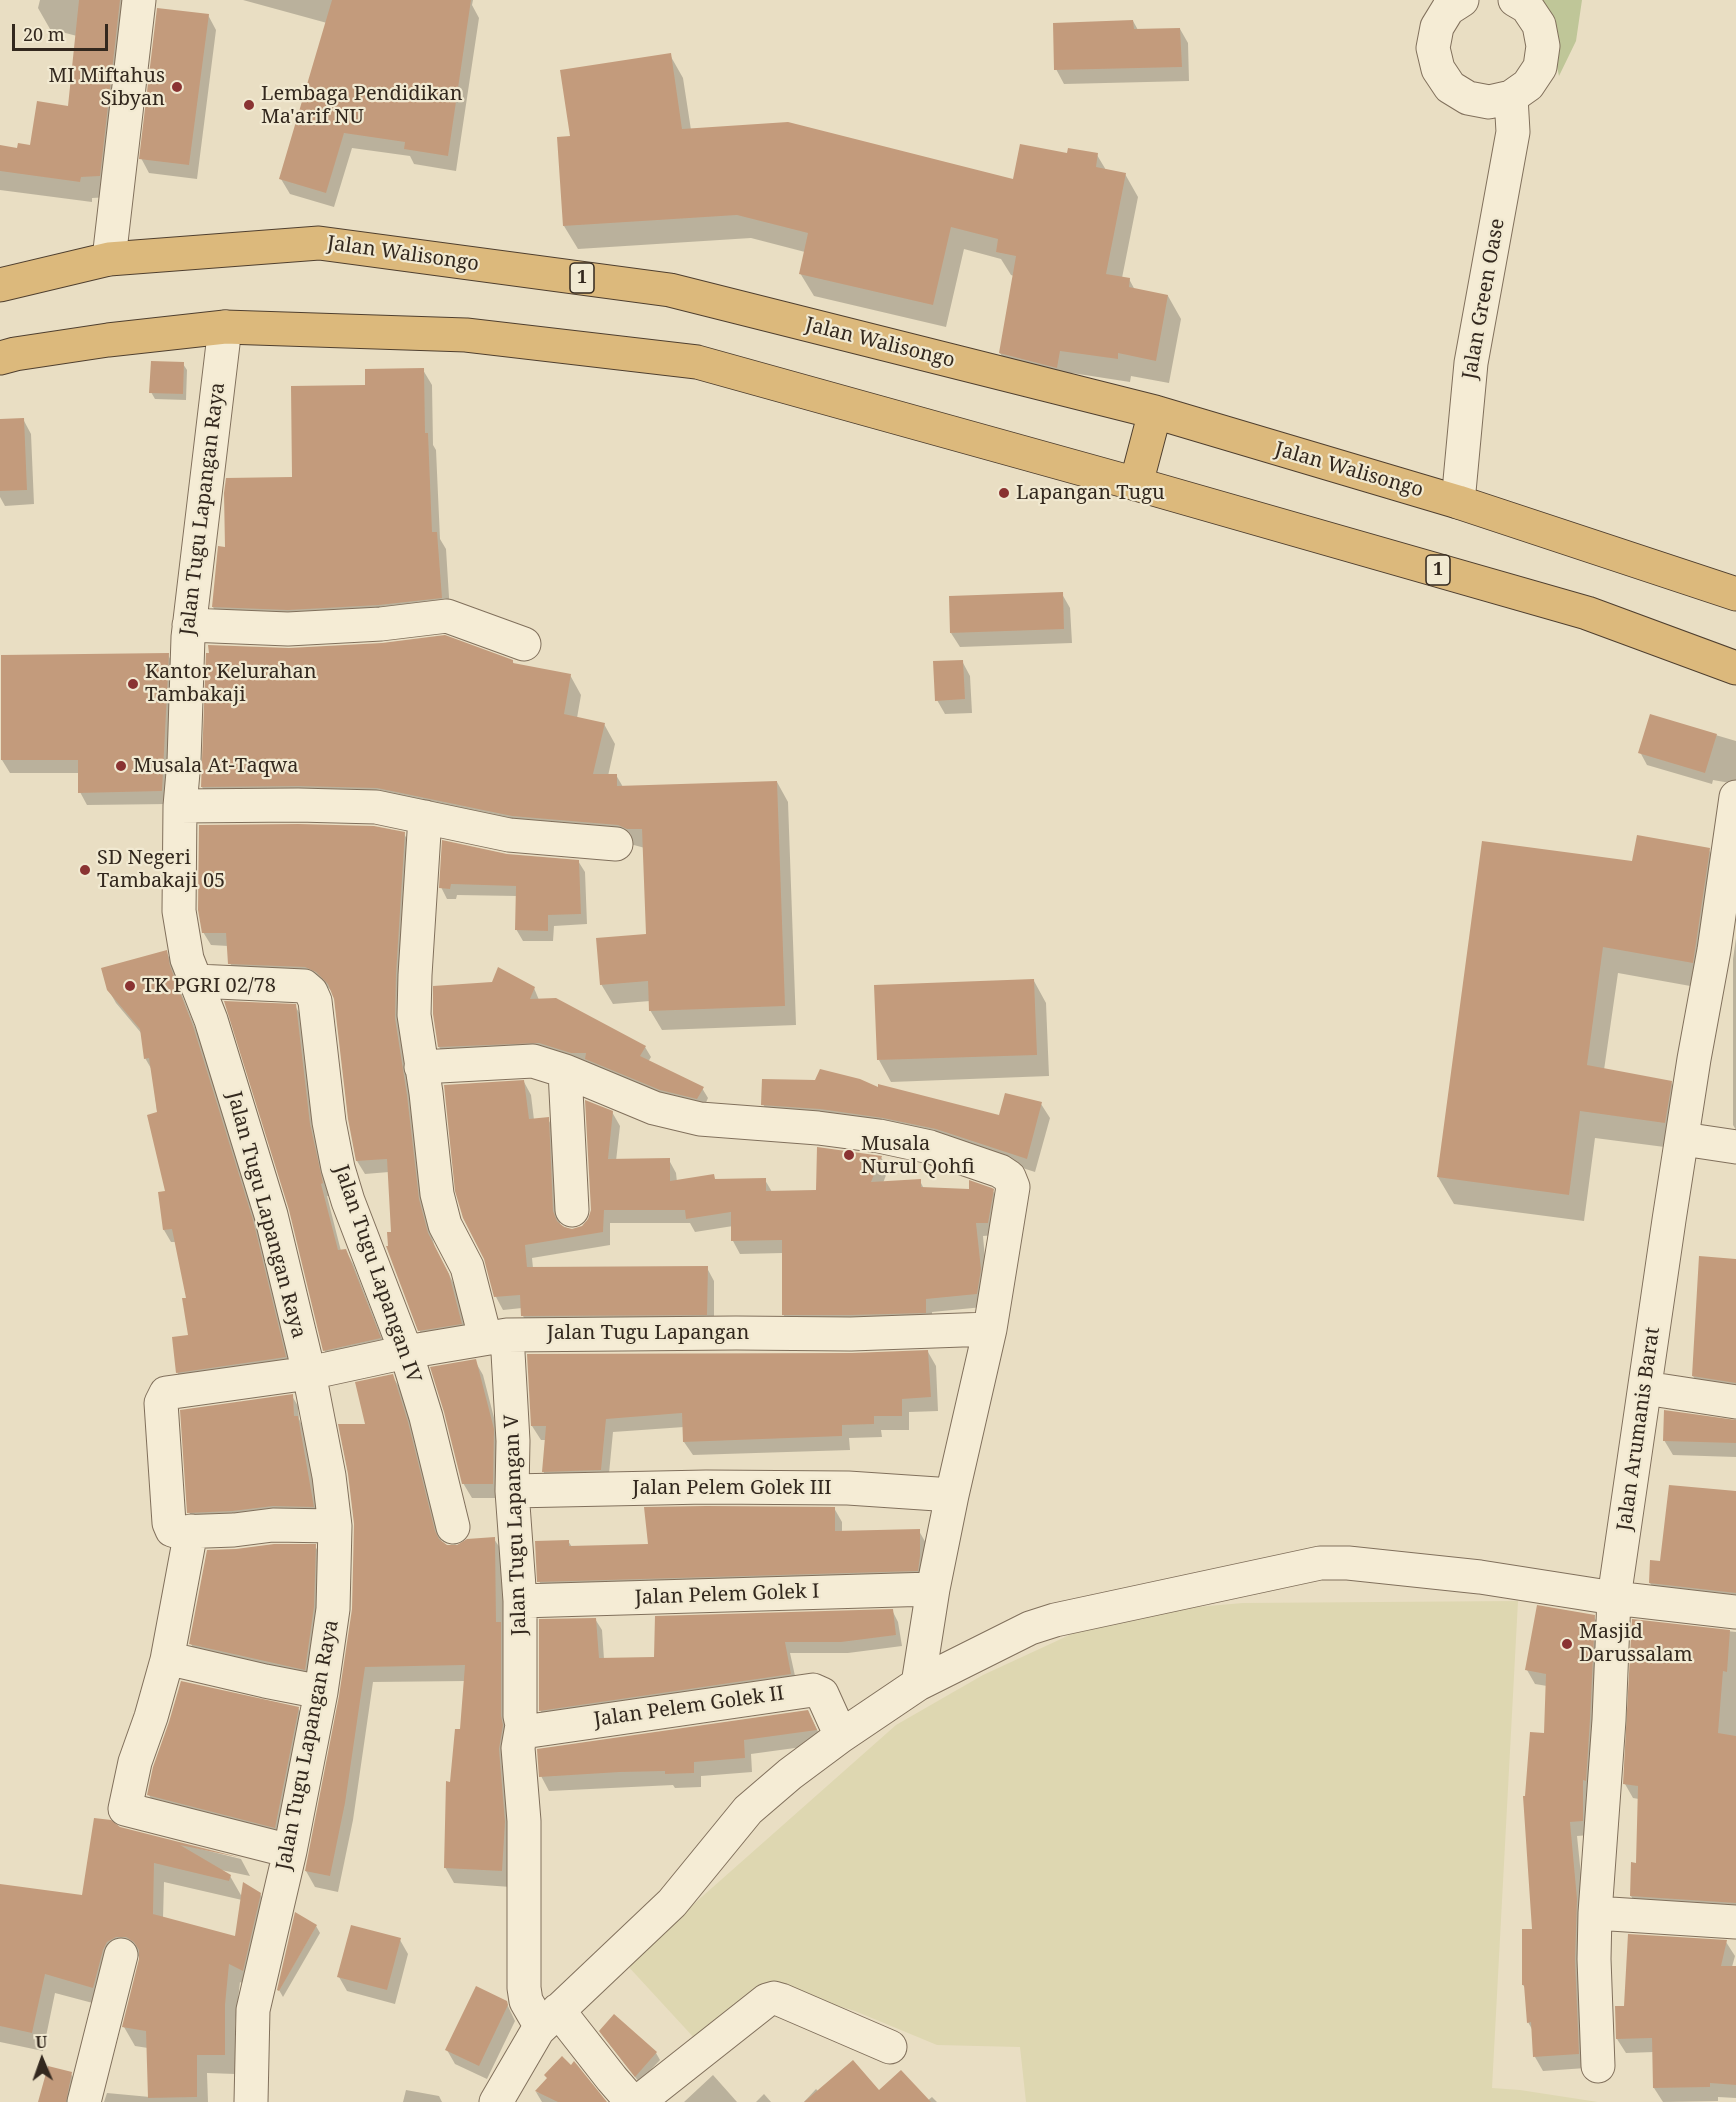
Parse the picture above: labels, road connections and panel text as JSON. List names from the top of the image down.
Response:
{
  "streets": {
    "highway": ["Jalan Walisongo", "1"],
    "street": [
      "Jalan Green Oase",
      "Jalan Tugu Lapangan Raya",
      "Jalan Tugu Lapangan IV",
      "Jalan Tugu Lapangan",
      "Jalan Arumanis Barat",
      "Jalan Pelem Golek III",
      "Jalan Tugu Lapangan V",
      "Jalan Pelem Golek I",
      "Jalan Pelem Golek II"
    ]
  },
  "crossings": [
    ["Jalan Walisongo", "Jalan Green Oase"],
    ["1", "Jalan Tugu Lapangan Raya"],
    ["Jalan Tugu Lapangan Raya", "Jalan Tugu Lapangan IV"],
    ["Jalan Tugu Lapangan Raya", "Jalan Tugu Lapangan"],
    ["Jalan Tugu Lapangan IV", "Jalan Tugu Lapangan"],
    ["Jalan Tugu Lapangan", "Jalan Tugu Lapangan V"],
    ["Jalan Pelem Golek III", "Jalan Tugu Lapangan V"],
    ["Jalan Tugu Lapangan V", "Jalan Pelem Golek I"],
    ["Jalan Tugu Lapangan V", "Jalan Pelem Golek II"]
  ],
  "places": [
    "MI Miftahus Sibyan",
    "Lembaga Pendidikan Ma'arif NU",
    "Lapangan Tugu",
    "Kantor Kelurahan Tambakaji",
    "Musala At-Taqwa",
    "SD Negeri Tambakaji 05",
    "TK PGRI 02/78",
    "Musala Nurul Qohfi",
    "Masjid Darussalam"
  ],
  "scale_bar": "20 m",
  "north": "top"
}
